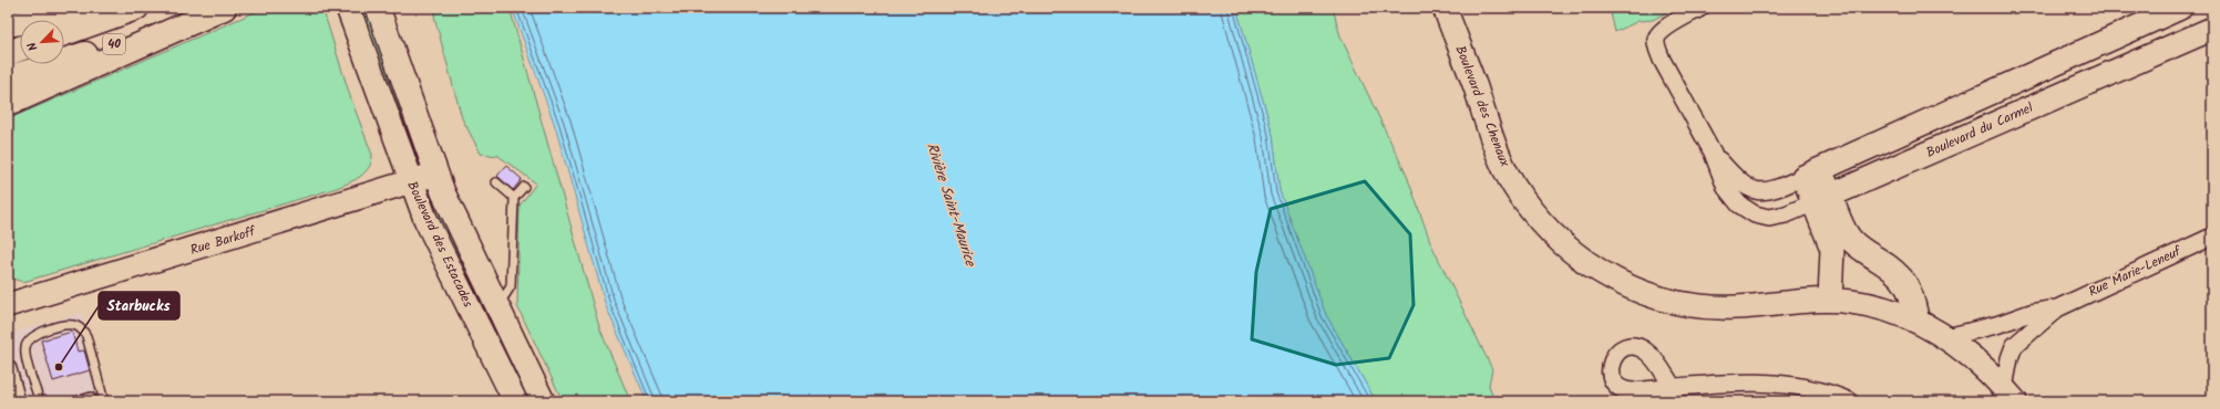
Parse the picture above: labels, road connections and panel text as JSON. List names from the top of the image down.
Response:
{
  "streets": {
    "highway": ["40"],
    "street": [
      "Boulevard des Chenaux",
      "Boulevard du Carmel",
      "Rue Barkoff",
      "Boulevard des Estacades",
      "Rue Marie-Leneuf"
    ]
  },
  "crossings": [
    ["Boulevard des Chenaux", "Rue Marie-Leneuf"],
    ["Rue Barkoff", "Boulevard des Estacades"]
  ],
  "water": ["Rivière Saint-Maurice"],
  "places": ["Starbucks"],
  "north": "bottom left"
}
